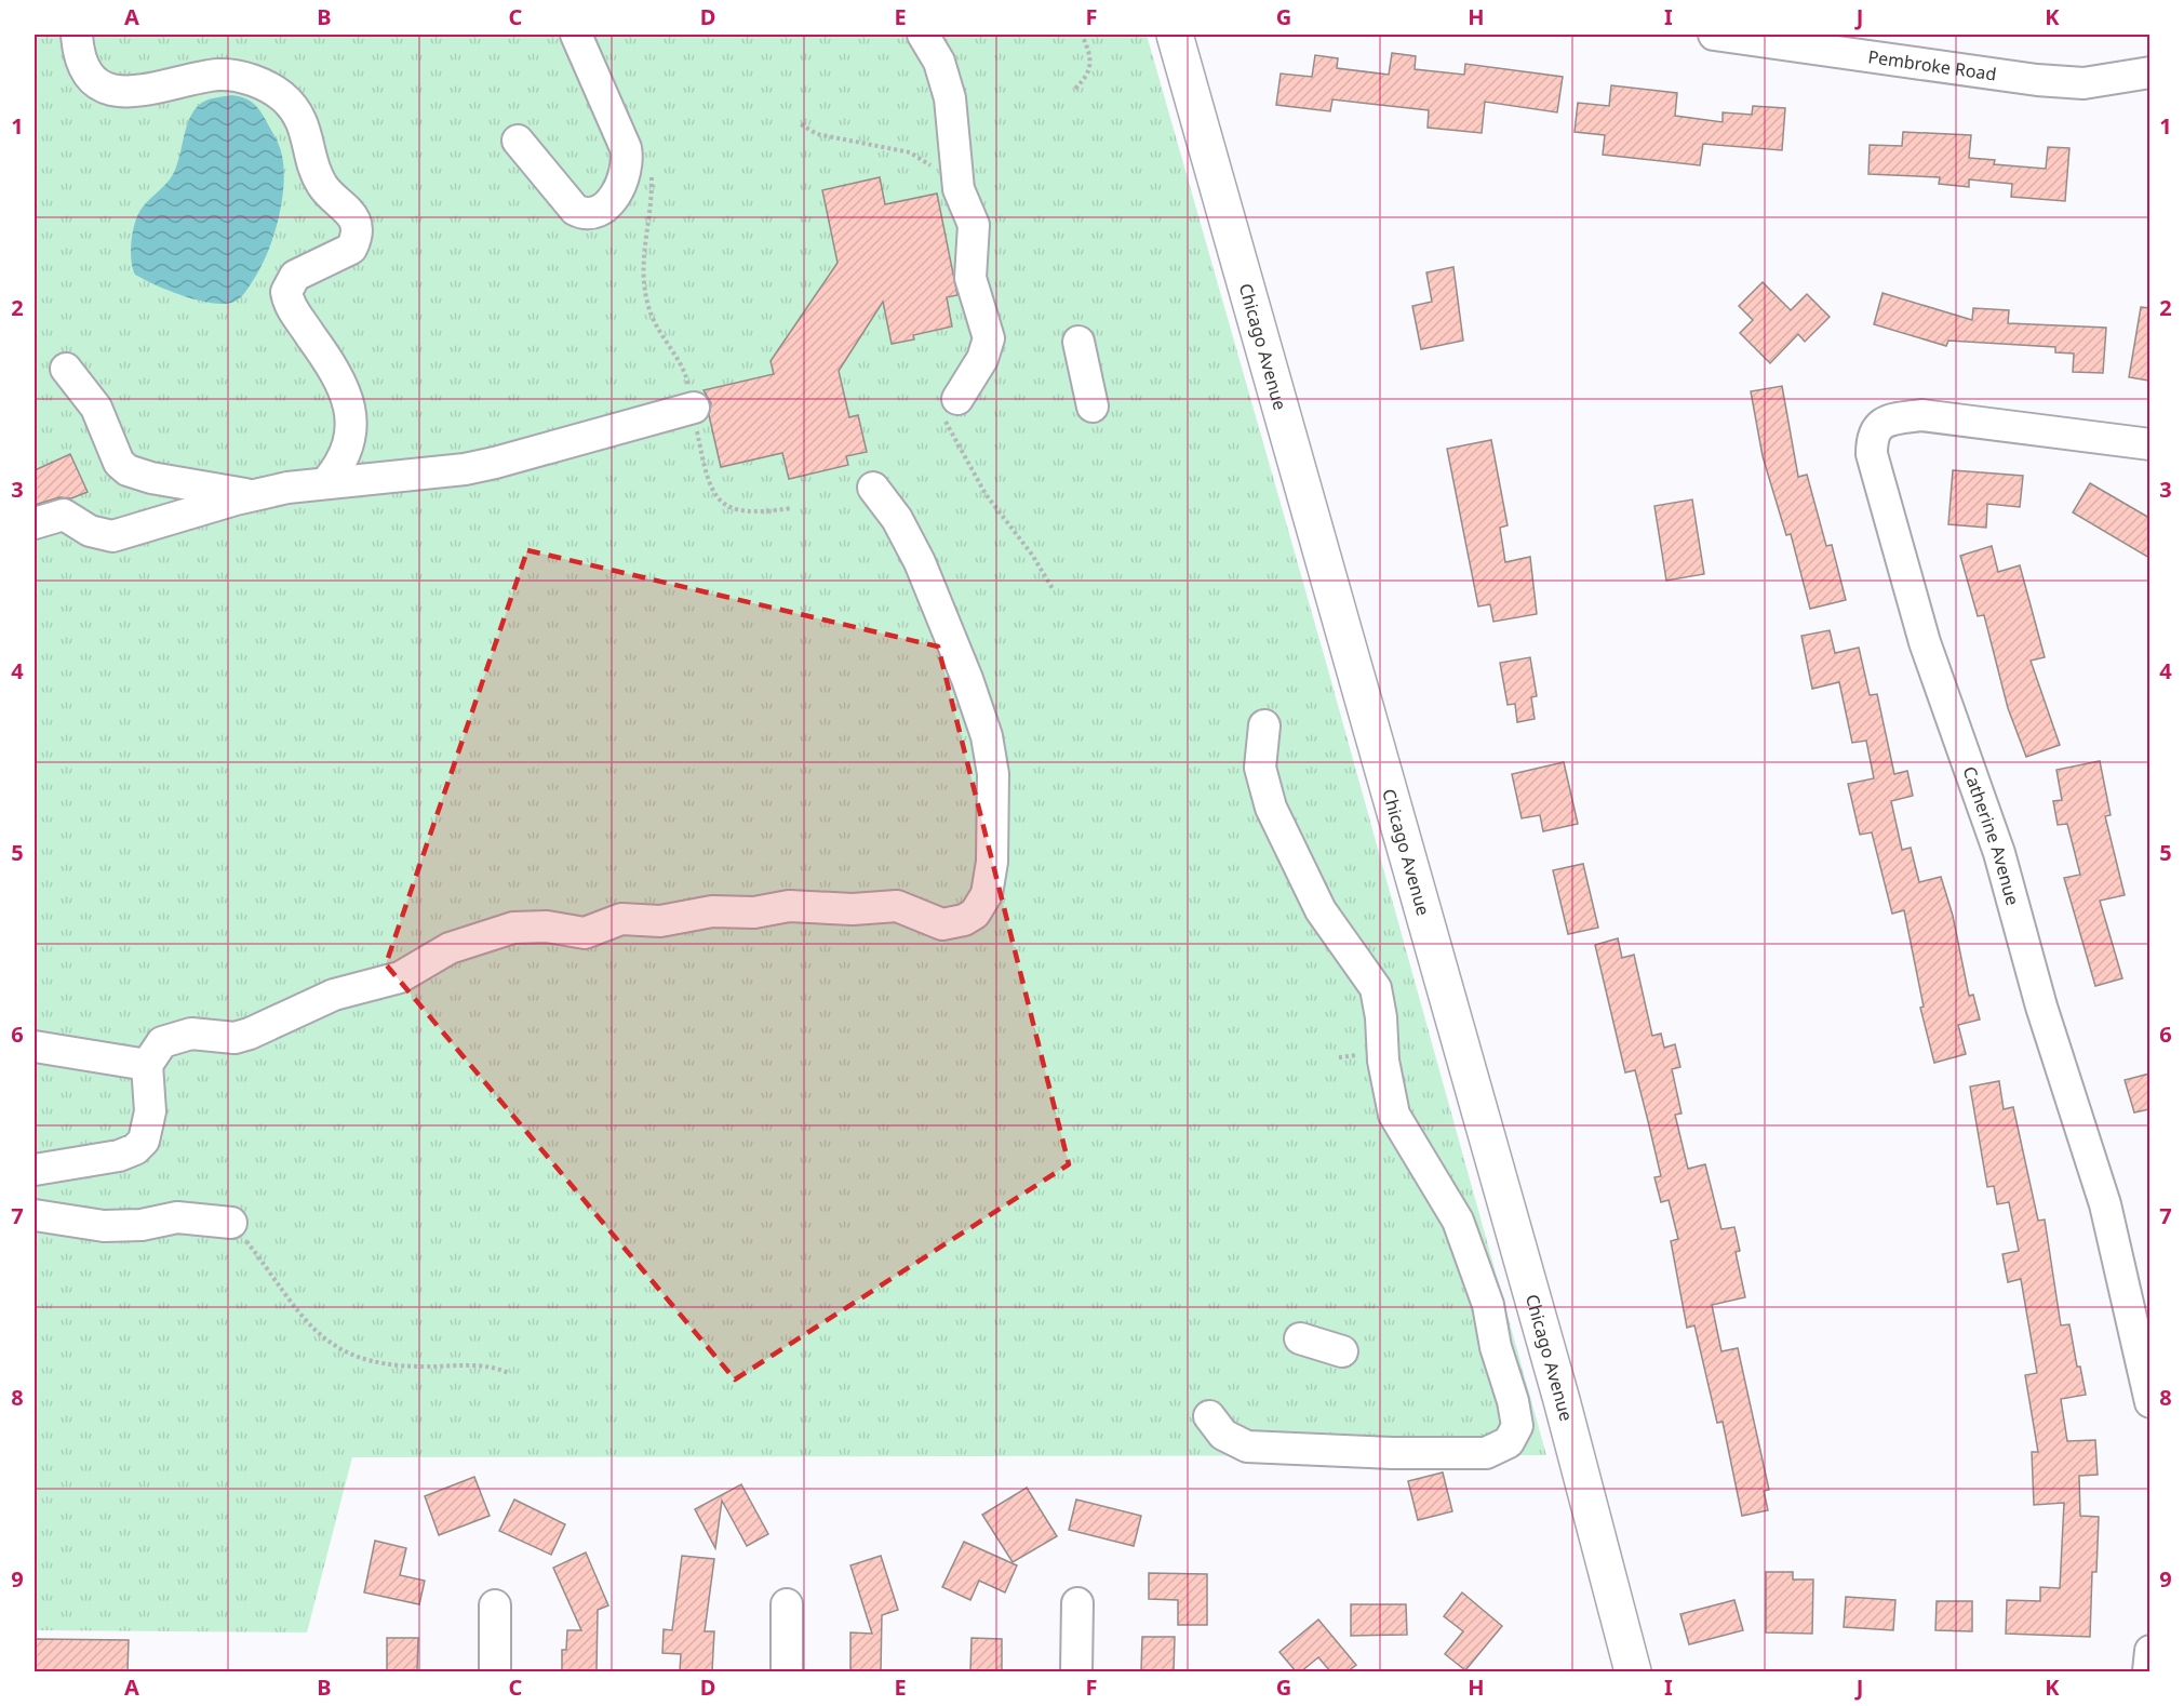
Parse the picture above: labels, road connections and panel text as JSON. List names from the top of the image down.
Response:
{
  "streets": {
    "main road": ["Chicago Avenue"],
    "street": ["Pembroke Road", "Catherine Avenue"]
  },
  "grid": {
    "columns": [
      "A",
      "B",
      "C",
      "D",
      "E",
      "F",
      "G",
      "H",
      "I",
      "J",
      "K"
    ],
    "rows": [
      "1",
      "2",
      "3",
      "4",
      "5",
      "6",
      "7",
      "8",
      "9"
    ]
  }
}
